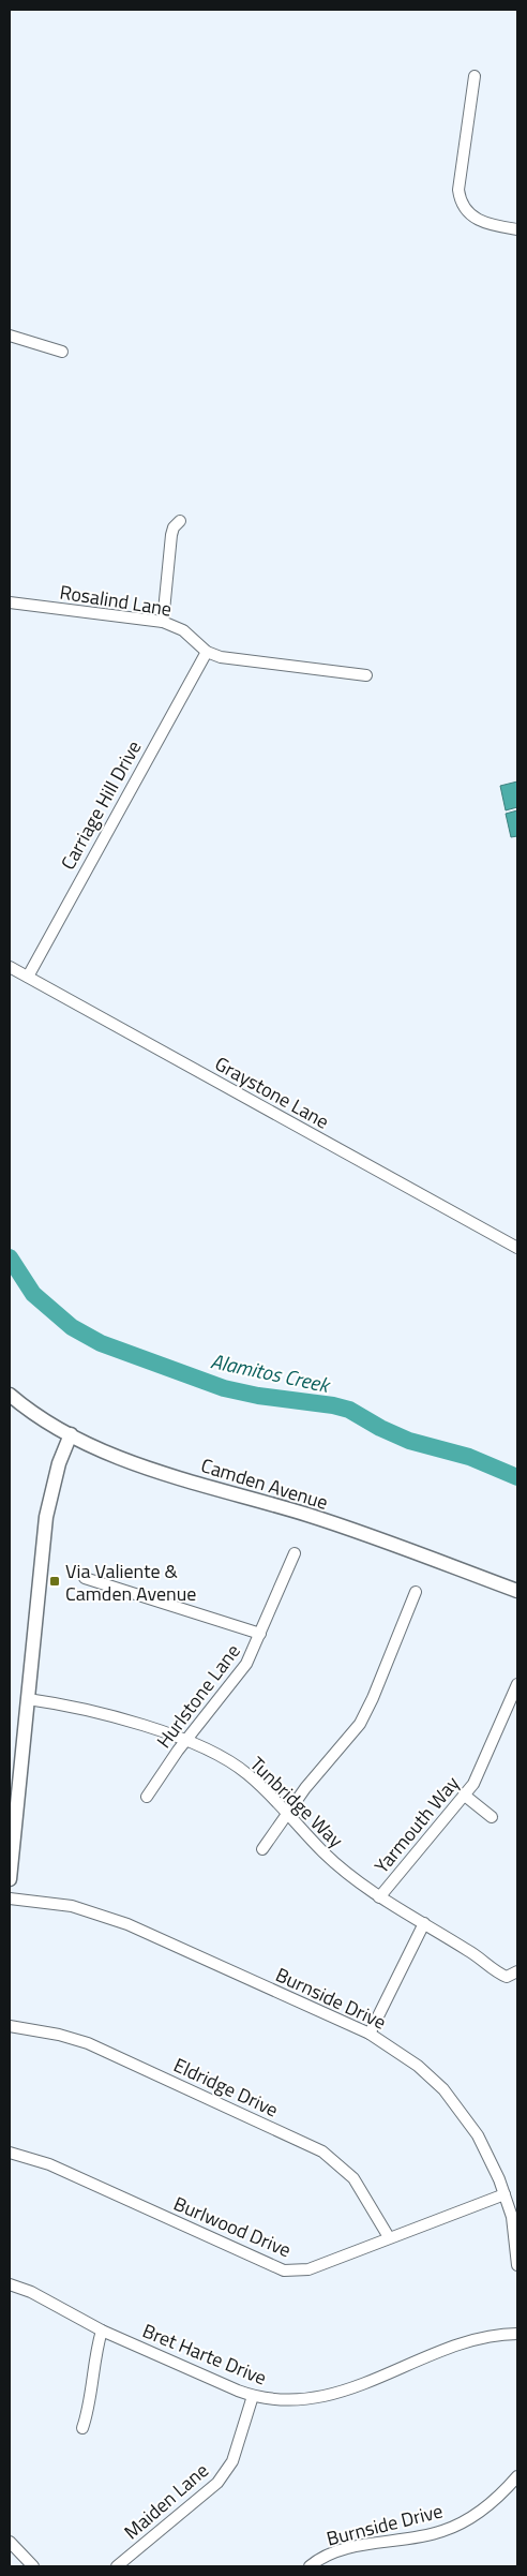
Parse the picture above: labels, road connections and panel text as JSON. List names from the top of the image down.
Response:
{
  "streets": {
    "street": [
      "Rosalind Lane",
      "Carriage Hill Drive",
      "Graystone Lane",
      "Camden Avenue",
      "Hurlstone Lane",
      "Tunbridge Way",
      "Yarmouth Way",
      "Burnside Drive",
      "Eldridge Drive",
      "Burlwood Drive",
      "Bret Harte Drive",
      "Maiden Lane"
    ]
  },
  "crossings": [
    ["Rosalind Lane", "Carriage Hill Drive"],
    ["Carriage Hill Drive", "Graystone Lane"],
    ["Hurlstone Lane", "Tunbridge Way"],
    ["Tunbridge Way", "Yarmouth Way"],
    ["Burnside Drive", "Burlwood Drive"],
    ["Eldridge Drive", "Burlwood Drive"],
    ["Bret Harte Drive", "Maiden Lane"]
  ],
  "water": ["Alamitos Creek"],
  "places": {
    "transit": ["Via Valiente & Camden Avenue"]
  }
}
